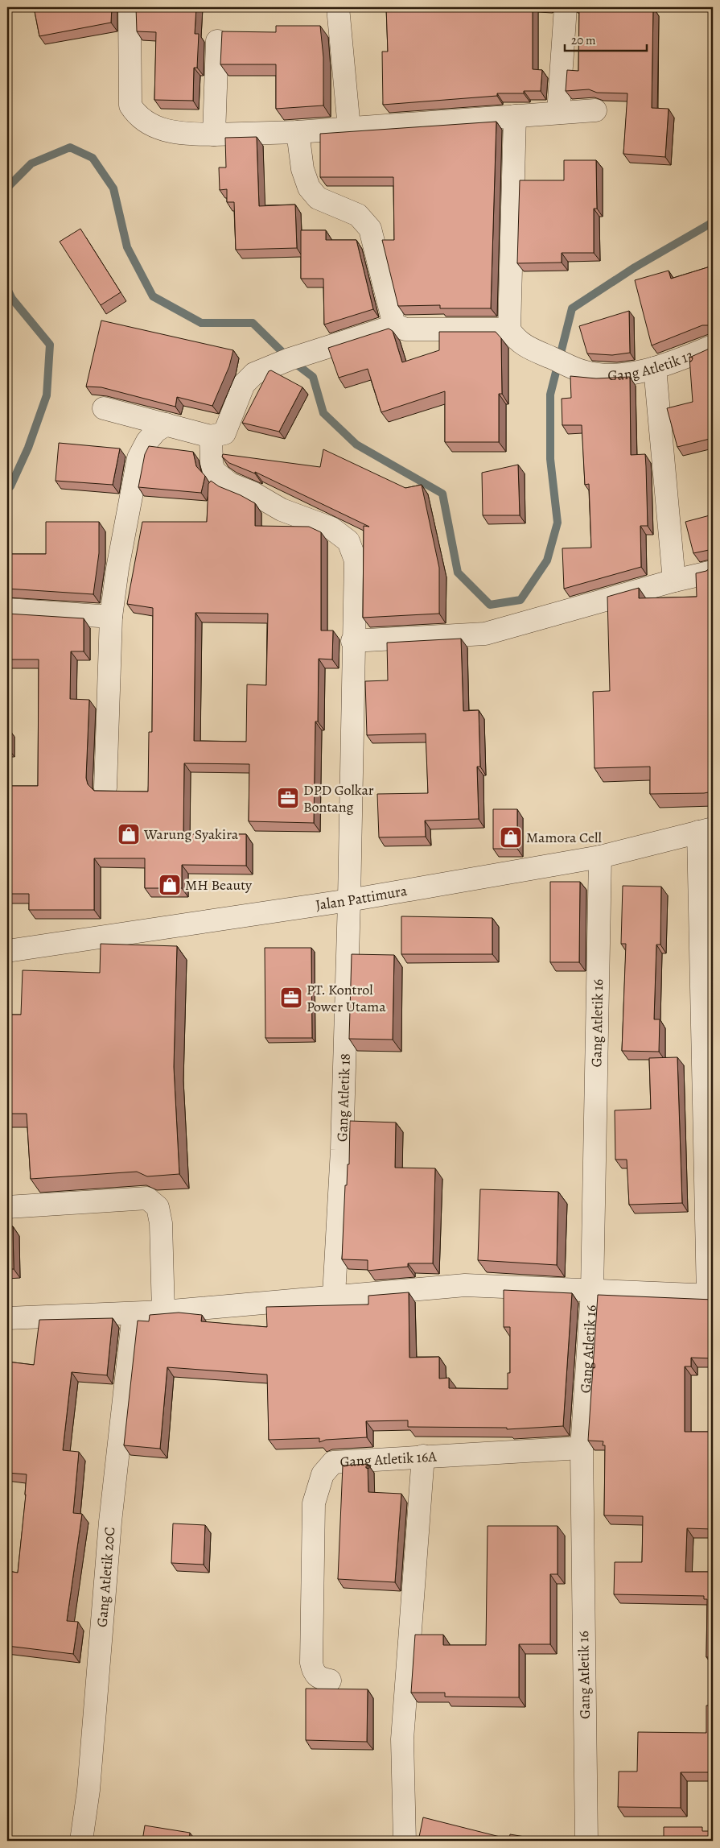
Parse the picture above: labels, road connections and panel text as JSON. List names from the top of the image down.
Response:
{
  "streets": {
    "street": [
      "Gang Atletik 13",
      "Jalan Pattimura",
      "Gang Atletik 16",
      "Gang Atletik 18",
      "Gang Atletik 16A",
      "Gang Atletik 20C"
    ]
  },
  "crossings": [
    ["Jalan Pattimura", "Gang Atletik 16"],
    ["Jalan Pattimura", "Gang Atletik 18"],
    ["Gang Atletik 16", "Gang Atletik 16A"]
  ],
  "places": {
    "office": ["DPD Golkar Bontang", "PT. Kontrol Power Utama"],
    "shop": ["Warung Syakira", "Mamora Cell", "MH Beauty"]
  },
  "scale_bar": "20 m"
}
